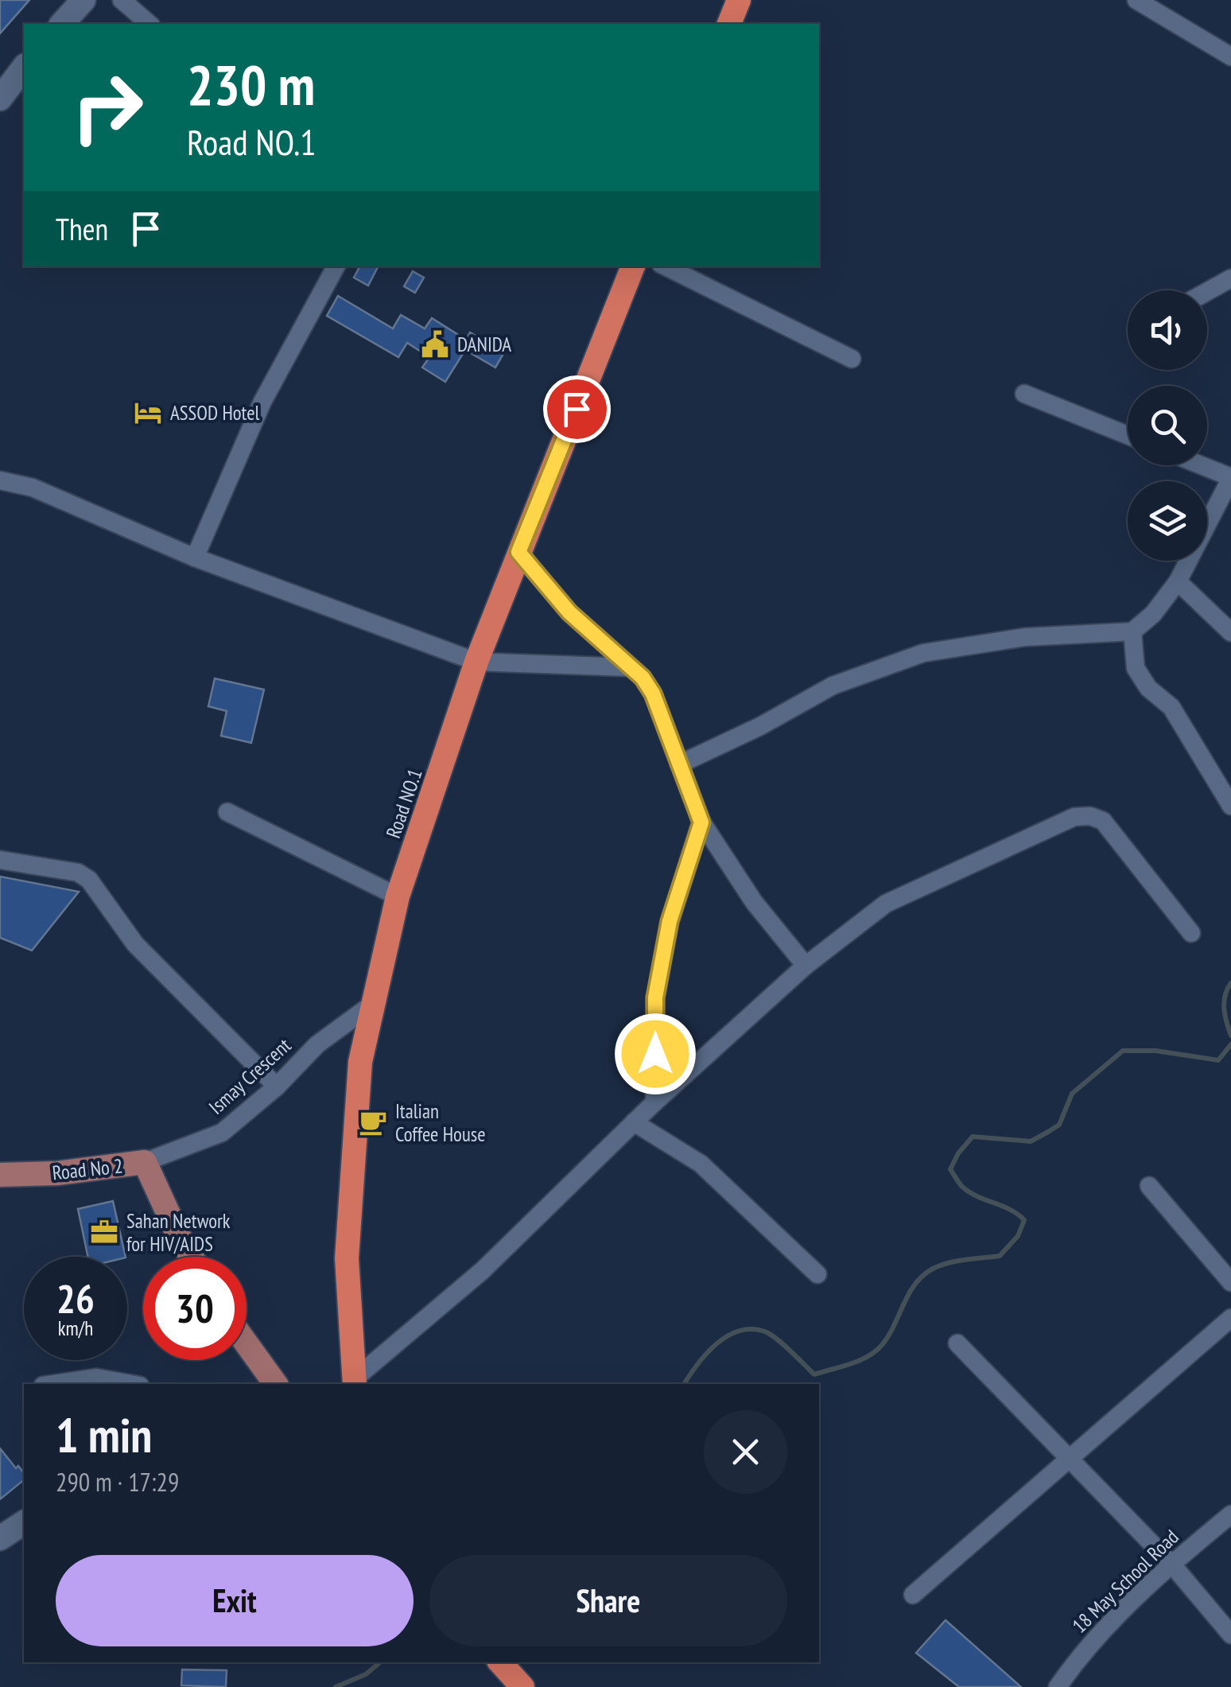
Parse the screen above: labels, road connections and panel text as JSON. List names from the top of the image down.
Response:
{
  "streets": {
    "highway": ["Road NO.1"],
    "main road": ["Road No 2"],
    "street": ["Ismay Crescent", "18 May School Road"]
  },
  "crossings": [
    ["Road NO.1", "Ismay Crescent"],
    ["Ismay Crescent", "Road No 2"]
  ],
  "places": {
    "public building": ["DANIDA"],
    "hotel": ["ASSOD Hotel"],
    "cafe": ["Italian Coffee House"],
    "office": ["Sahan Network for HIV/AIDS"]
  },
  "page": {
    "turn": ["230 m", "Road NO.1"],
    "then": "Then",
    "speed": "26 km/h",
    "limit": "30",
    "heading": ["1 min", "290 m · 17:29"],
    "buttons": ["Exit", "Share"]
  }
}
